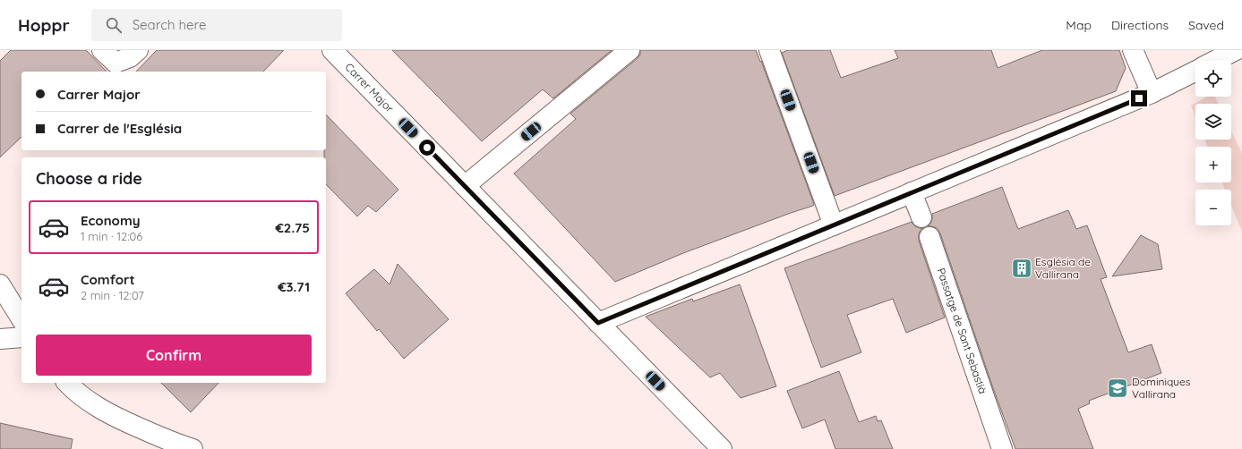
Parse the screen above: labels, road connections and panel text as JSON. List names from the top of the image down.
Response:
{
  "streets": {
    "street": ["Carrer Major", "Passatge de Sant Sebastià"]
  },
  "places": {
    "building": ["Església de Vallirana"],
    "school or university": ["Dominiques Vallirana"]
  },
  "page": {
    "header": "Hoppr",
    "search": "Search here",
    "nav": ["Map", "Directions", "Saved"],
    "map_buttons": ["+", "−"],
    "banner": ["Carrer Major", "Carrer de l'Església"],
    "heading": "Choose a ride",
    "list": [
      {
        "name": "Economy",
        "note": "1 min · 12:06",
        "value": "€2.75"
      },
      {
        "name": "Comfort",
        "note": "2 min · 12:07",
        "value": "€3.71"
      }
    ],
    "buttons": "Confirm"
  }
}
